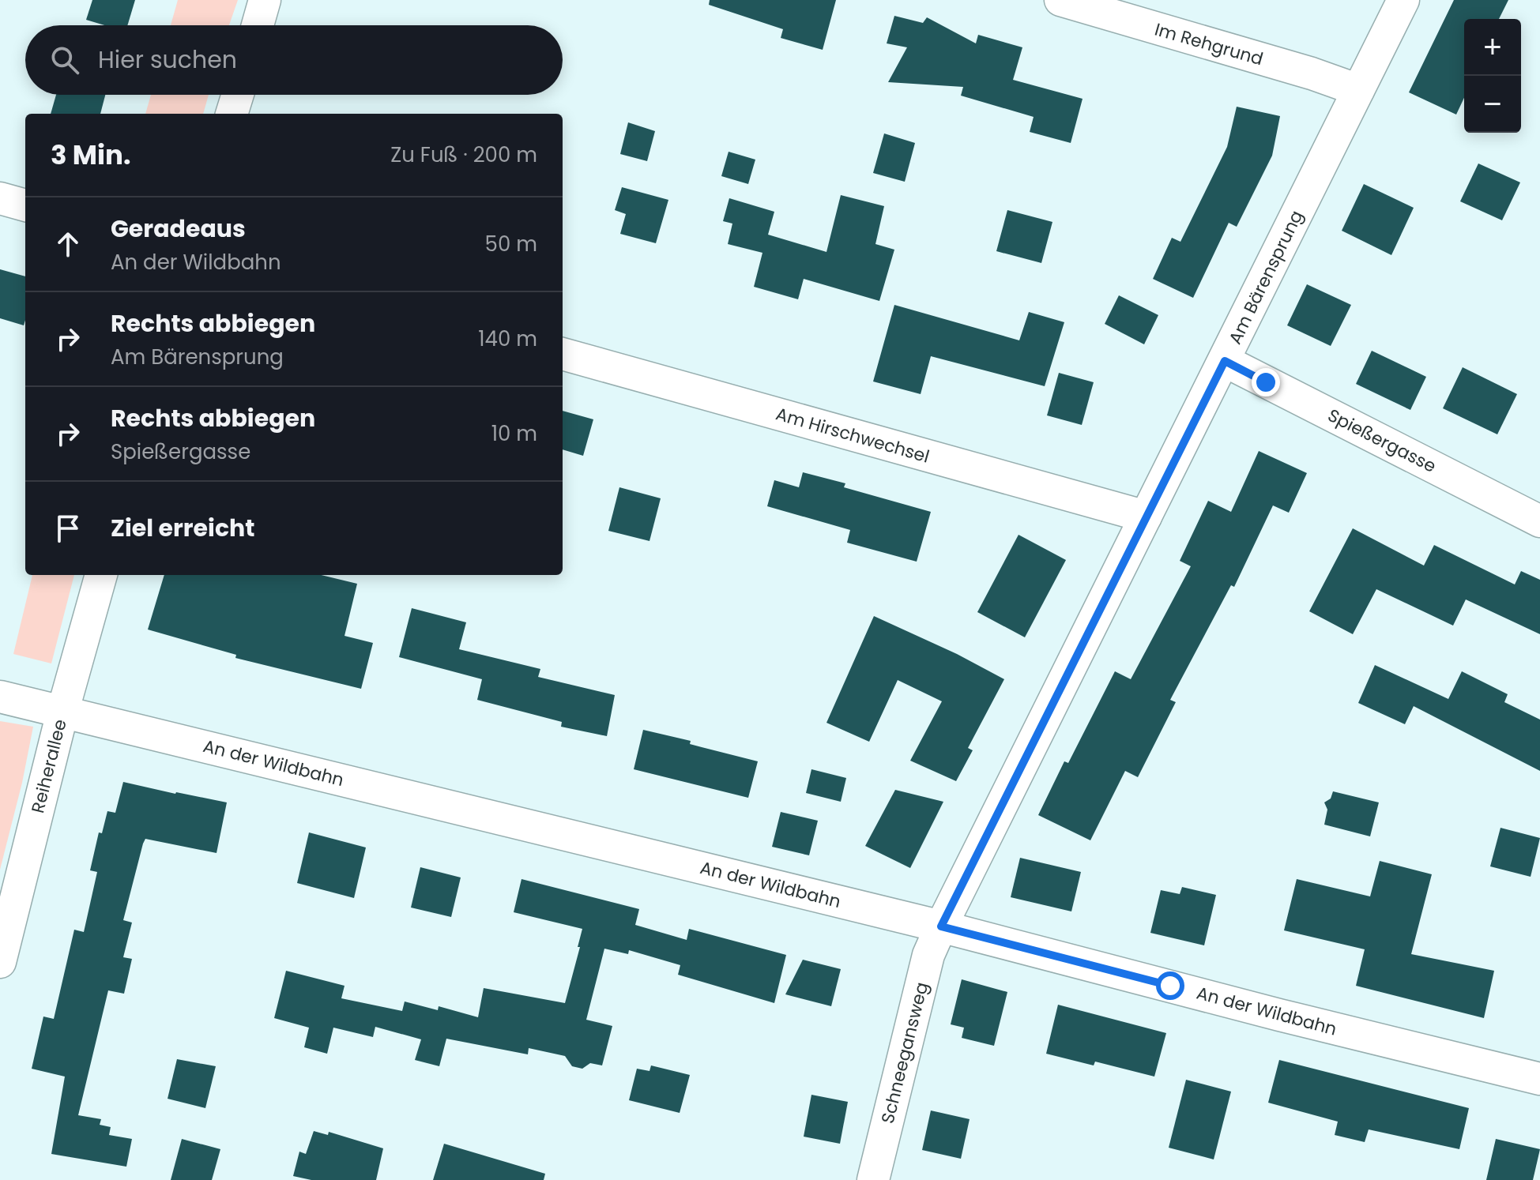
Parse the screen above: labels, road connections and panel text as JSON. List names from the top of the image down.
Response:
{
  "streets": {
    "street": [
      "Im Rehgrund",
      "Am Bärensprung",
      "Am Hirschwechsel",
      "Spießergasse",
      "An der Wildbahn",
      "Reiherallee",
      "Schneegansweg"
    ]
  },
  "crossings": [
    ["Im Rehgrund", "Am Bärensprung"],
    ["Am Bärensprung", "Am Hirschwechsel"],
    ["Am Bärensprung", "Spießergasse"],
    ["Am Bärensprung", "An der Wildbahn"],
    ["Am Bärensprung", "Schneegansweg"],
    ["An der Wildbahn", "Reiherallee"],
    ["An der Wildbahn", "Schneegansweg"]
  ],
  "page": {
    "map_buttons": ["+", "−"],
    "search": "Hier suchen",
    "heading": ["3 Min.", "Zu Fuß · 200 m"],
    "list": [
      ["Geradeaus", "An der Wildbahn", "50 m"],
      ["Rechts abbiegen", "Am Bärensprung", "140 m"],
      ["Rechts abbiegen", "Spießergasse", "10 m"],
      "Ziel erreicht"
    ]
  }
}
